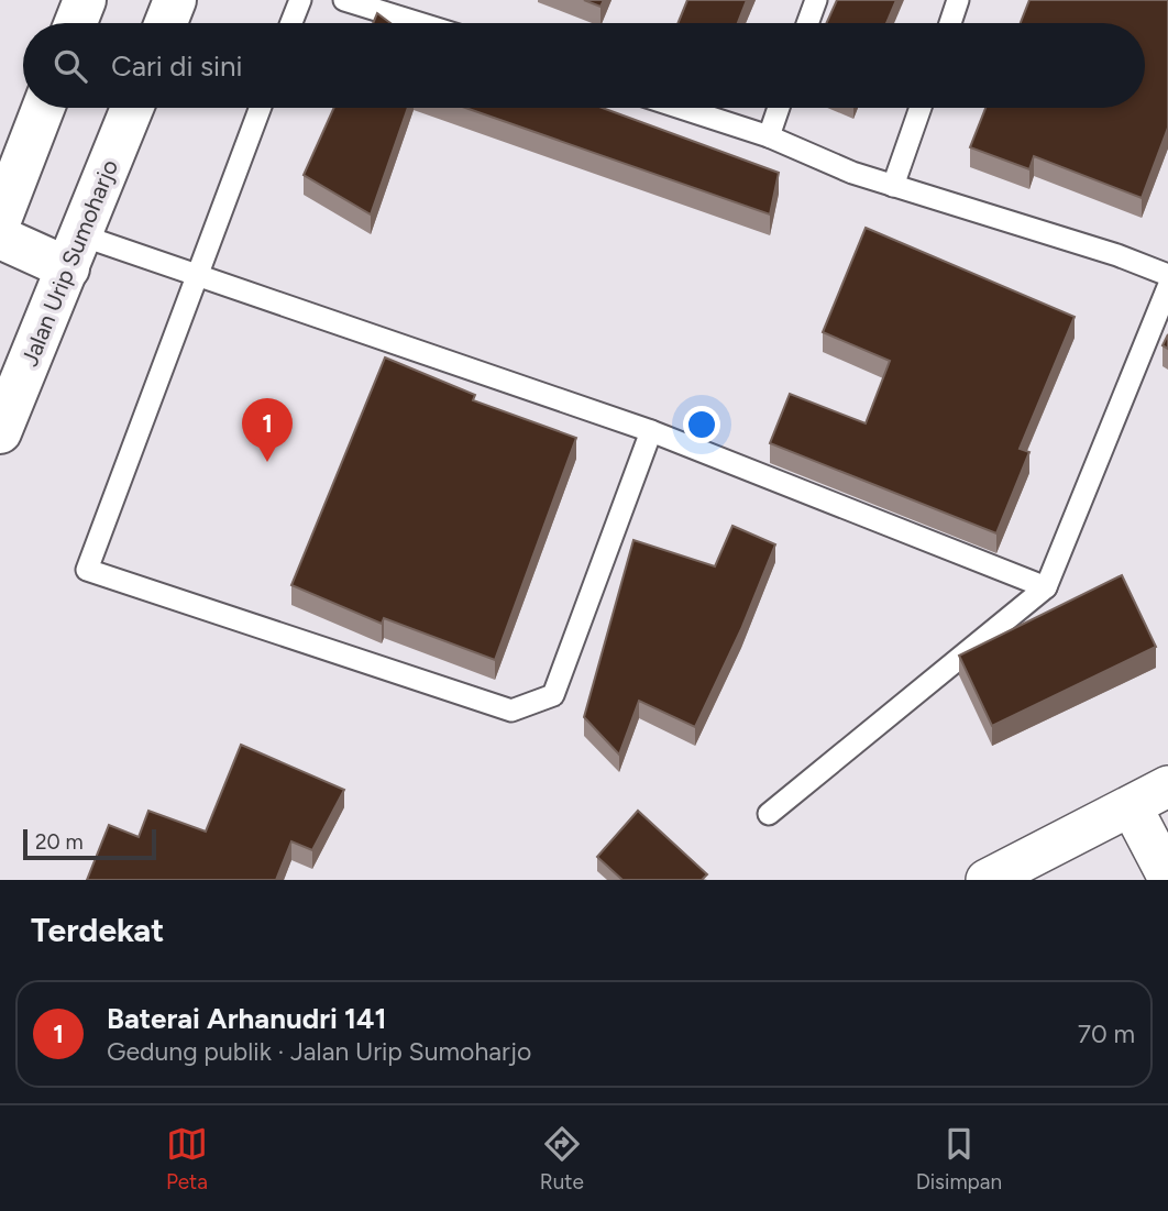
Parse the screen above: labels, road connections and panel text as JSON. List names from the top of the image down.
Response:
{
  "streets": {
    "highway": ["Jalan Urip Sumoharjo"]
  },
  "scale_bar": "20 m",
  "page": {
    "search": "Cari di sini",
    "pins": "1",
    "scale": "20 m",
    "heading": "Terdekat",
    "list": [
      {
        "mark": "1",
        "name": "Baterai Arhanudri 141",
        "note": "Gedung publik · Jalan Urip Sumoharjo",
        "value": "70 m"
      }
    ],
    "nav": ["Peta", "Rute", "Disimpan"]
  }
}
